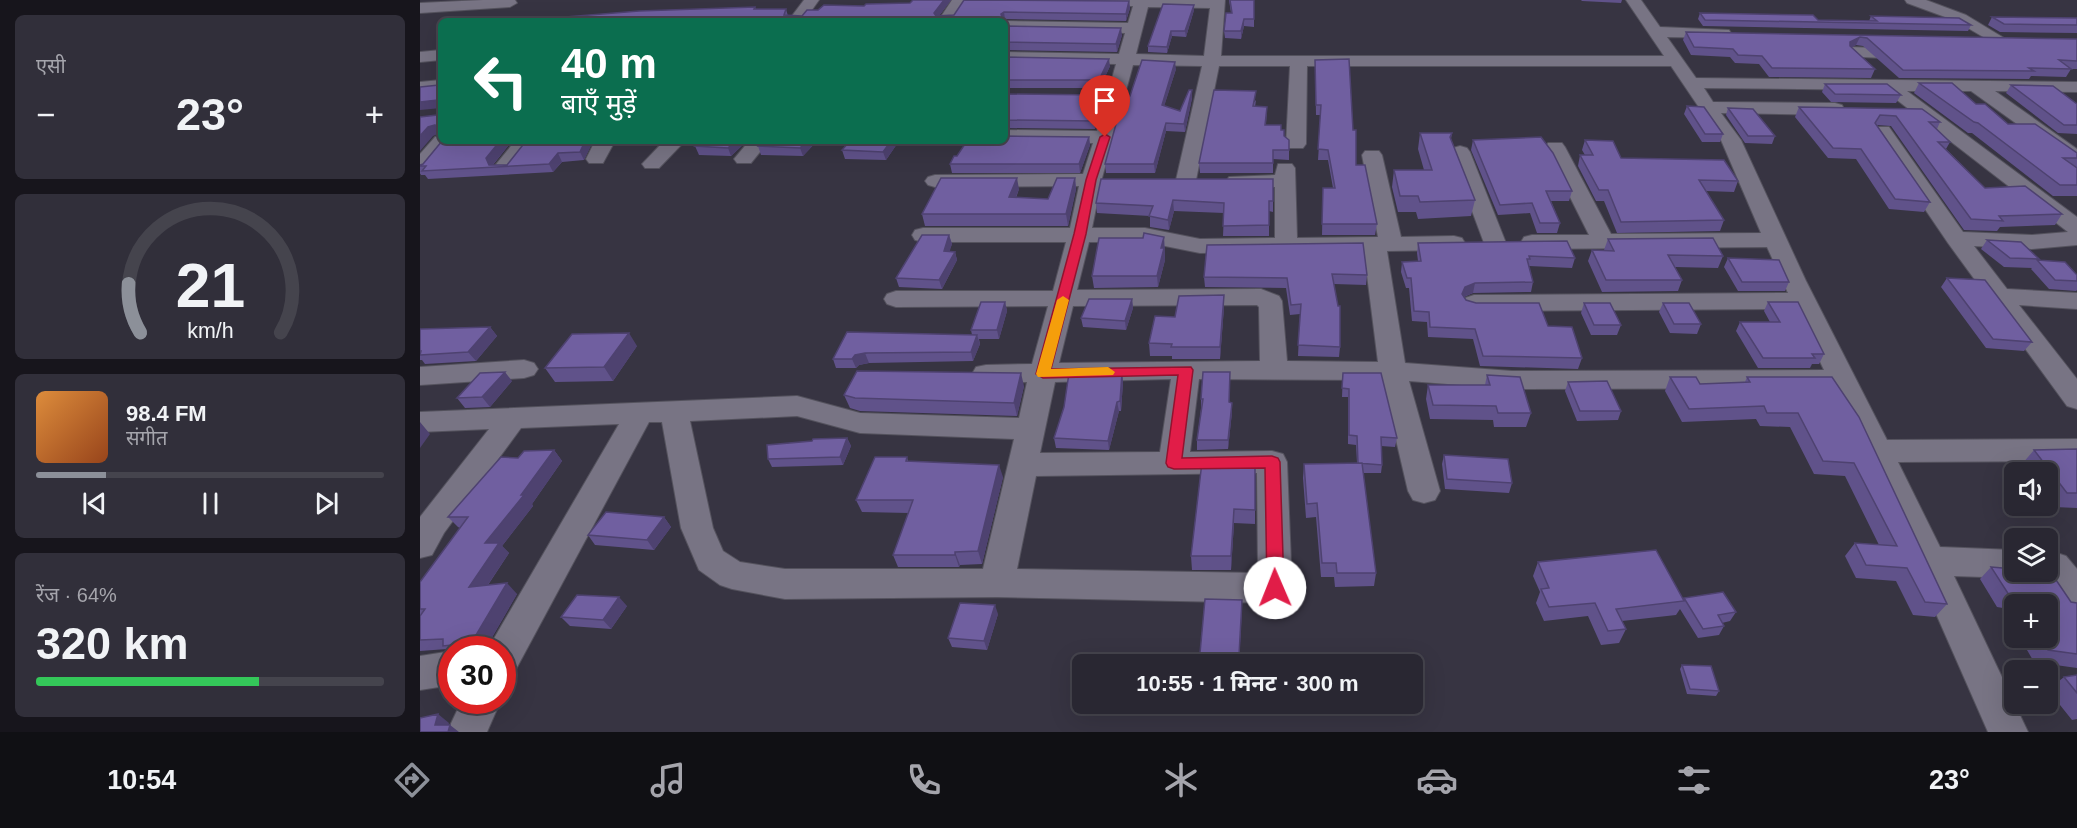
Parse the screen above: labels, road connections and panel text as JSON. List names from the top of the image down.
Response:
{
  "page": {
    "tile": [
      "एसी",
      ["रेंज · 64%", "320 km"]
    ],
    "turn": ["40 m", "बाएँ मुड़ें"],
    "heat": ["−", "23°", "+"],
    "song": ["98.4 FM", "संगीत"],
    "map_buttons": ["+", "−"],
    "limit": "30",
    "trip": "10:55 · 1 मिनट · 300 m",
    "tabs": ["10:54", "23°"],
    "gauge": ["21", "km/h"]
  }
}
